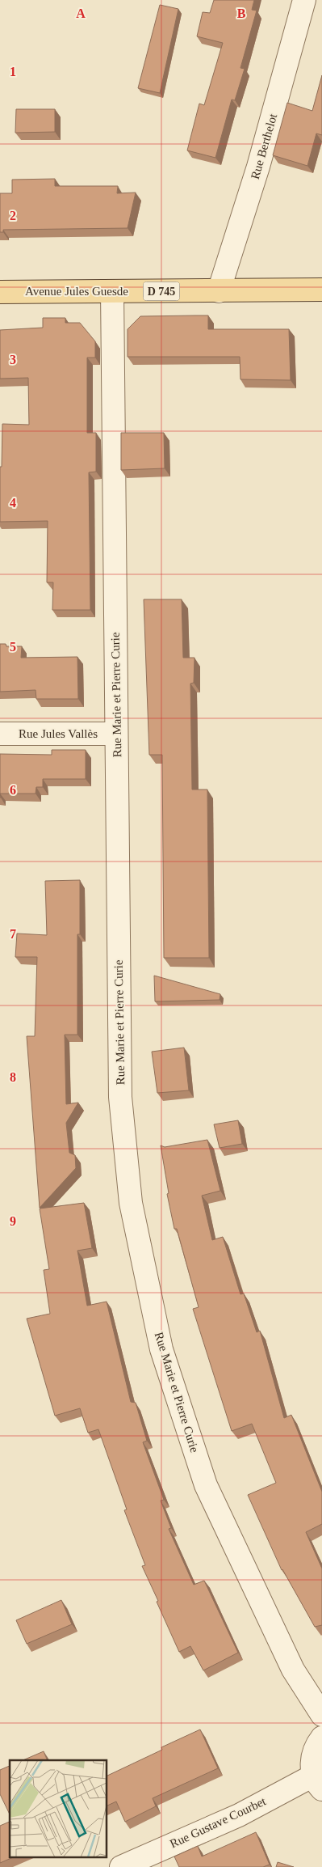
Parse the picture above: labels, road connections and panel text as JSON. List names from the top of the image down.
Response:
{
  "streets": {
    "main road": ["Avenue Jules Guesde", "D 745"],
    "street": [
      "Rue Berthelot",
      "Rue Marie et Pierre Curie",
      "Rue Jules Vallès",
      "Rue Gustave Courbet"
    ]
  },
  "crossings": [
    ["Rue Berthelot", "Avenue Jules Guesde"],
    ["Avenue Jules Guesde", "Rue Marie et Pierre Curie"],
    ["Rue Marie et Pierre Curie", "Rue Jules Vallès"]
  ],
  "grid": {
    "columns": ["A", "B"],
    "rows": [
      "1",
      "2",
      "3",
      "4",
      "5",
      "6",
      "7",
      "8",
      "9"
    ]
  }
}
